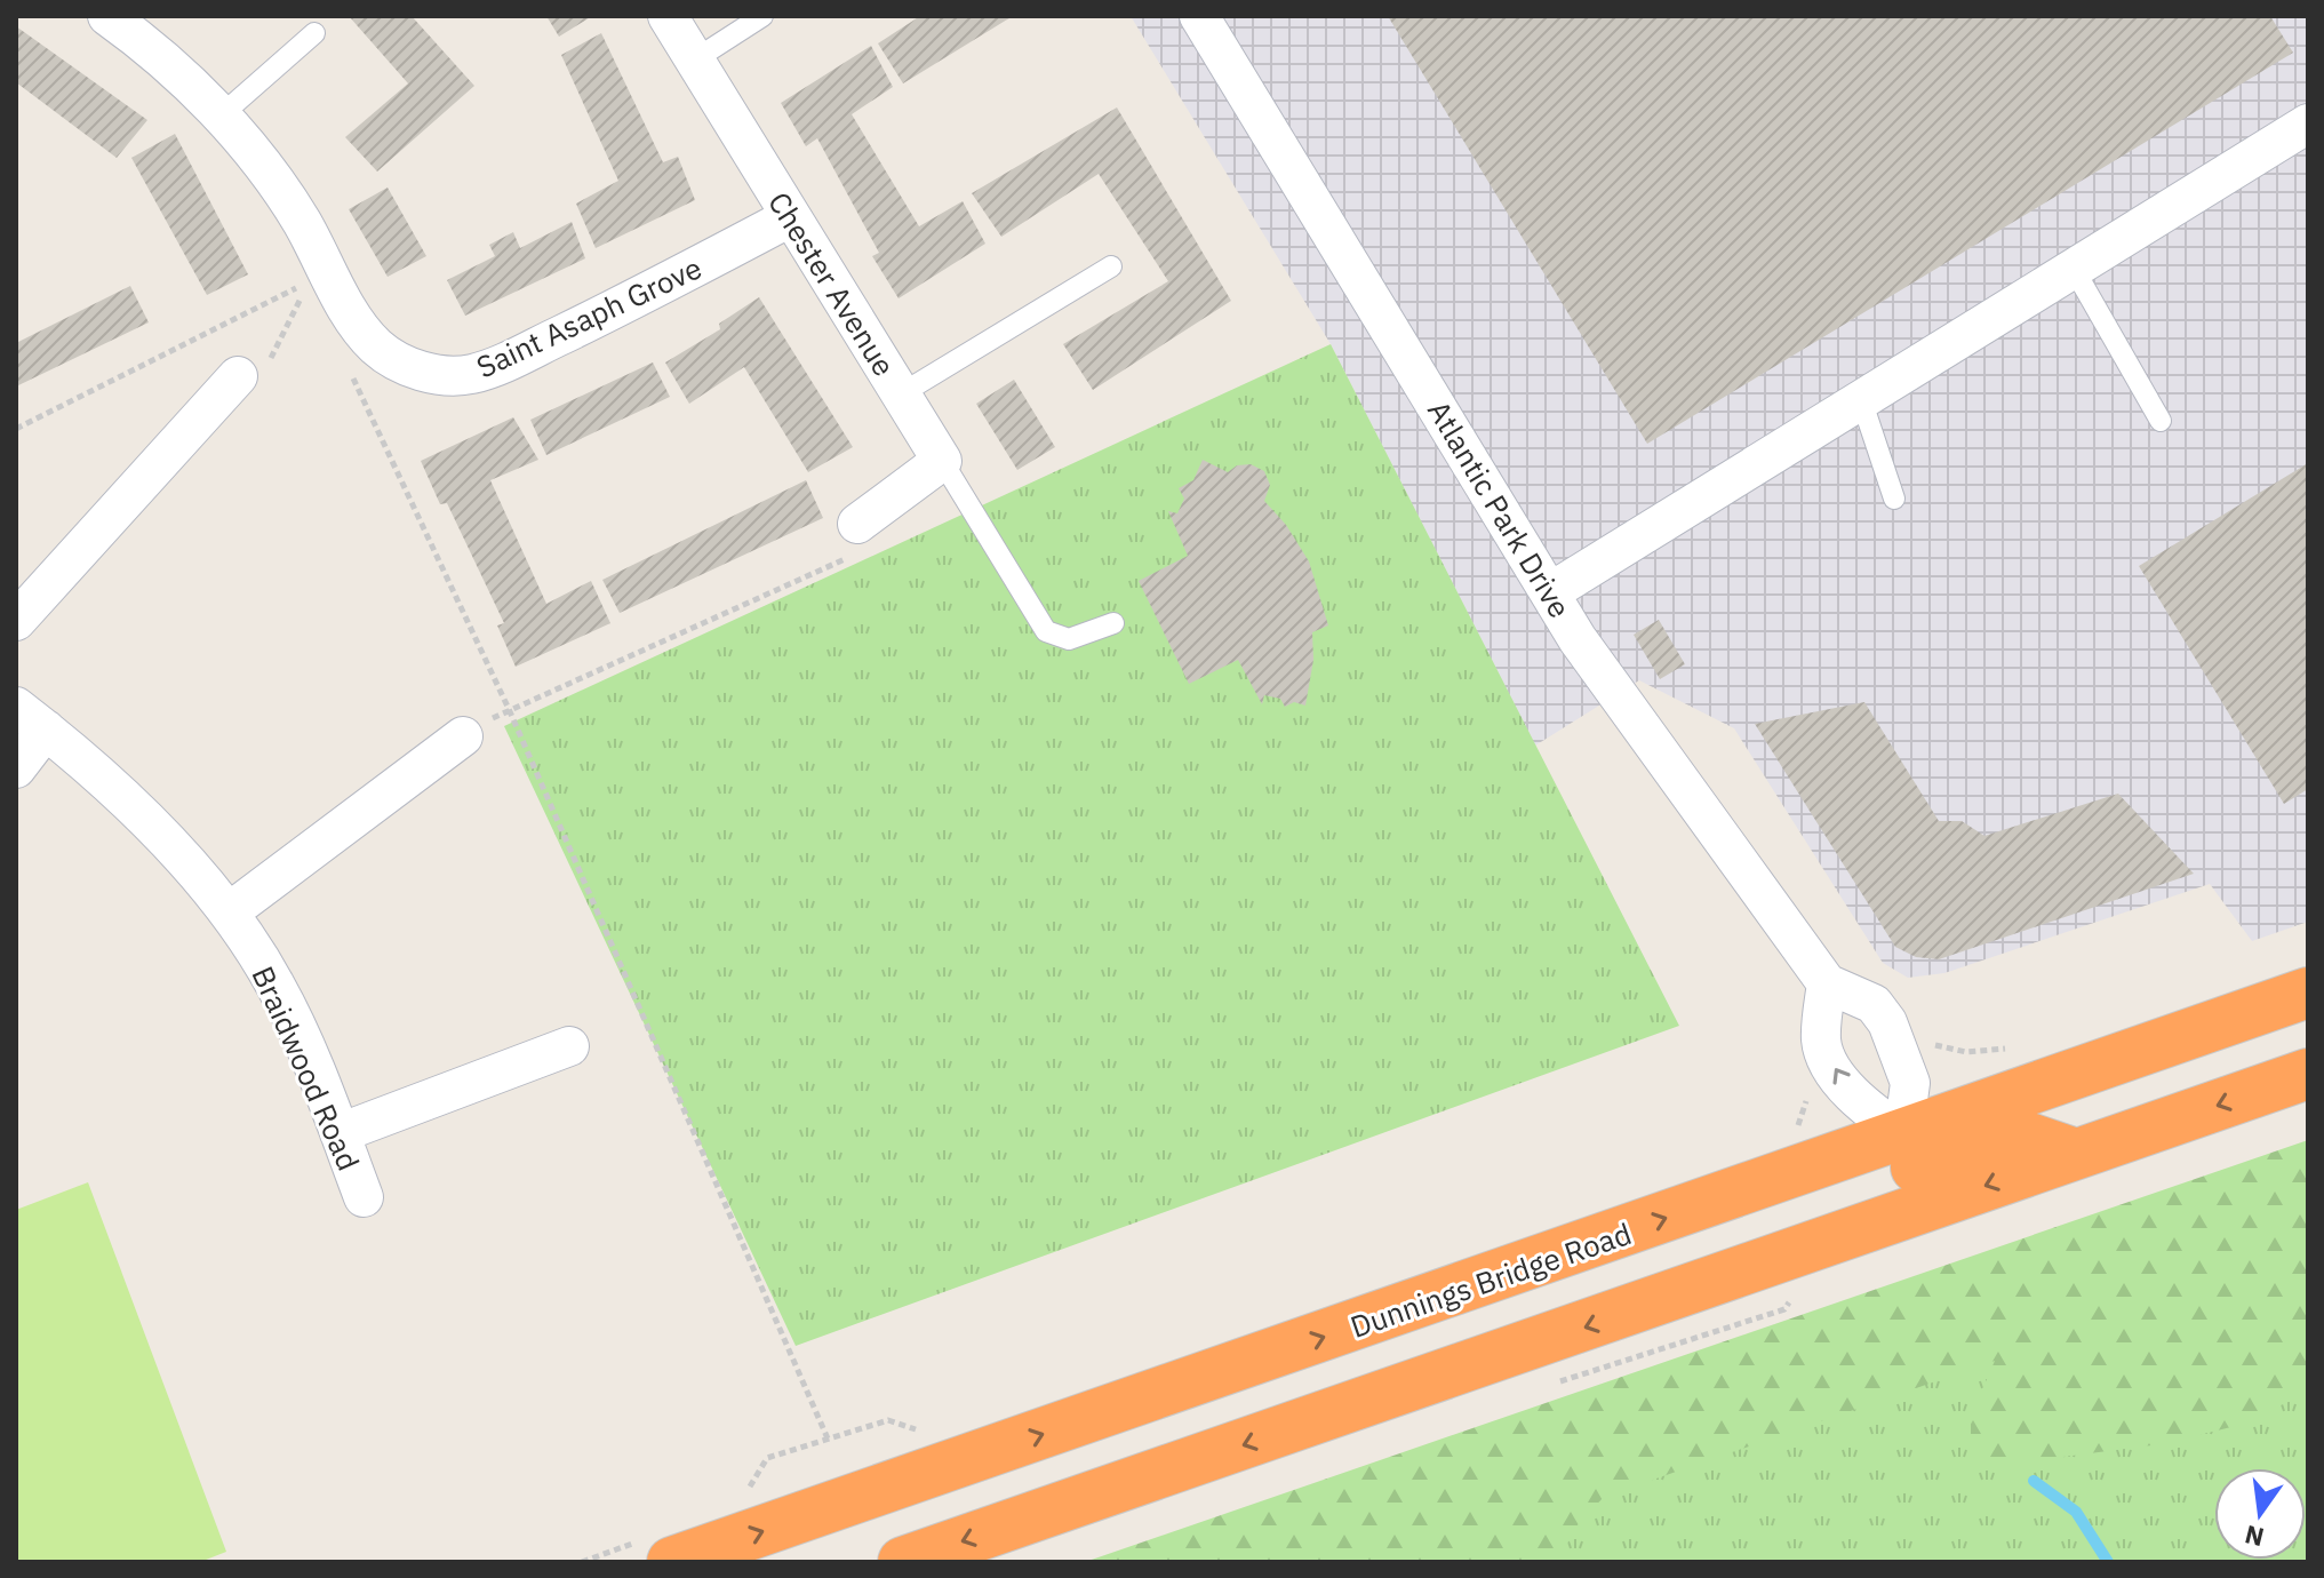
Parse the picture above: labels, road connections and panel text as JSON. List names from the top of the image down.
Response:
{
  "streets": {
    "highway": ["Dunnings Bridge Road"],
    "street": [
      "Chester Avenue",
      "Saint Asaph Grove",
      "Atlantic Park Drive",
      "Braidwood Road"
    ]
  },
  "crossings": [
    ["Chester Avenue", "Saint Asaph Grove"]
  ],
  "north": "bottom"
}
